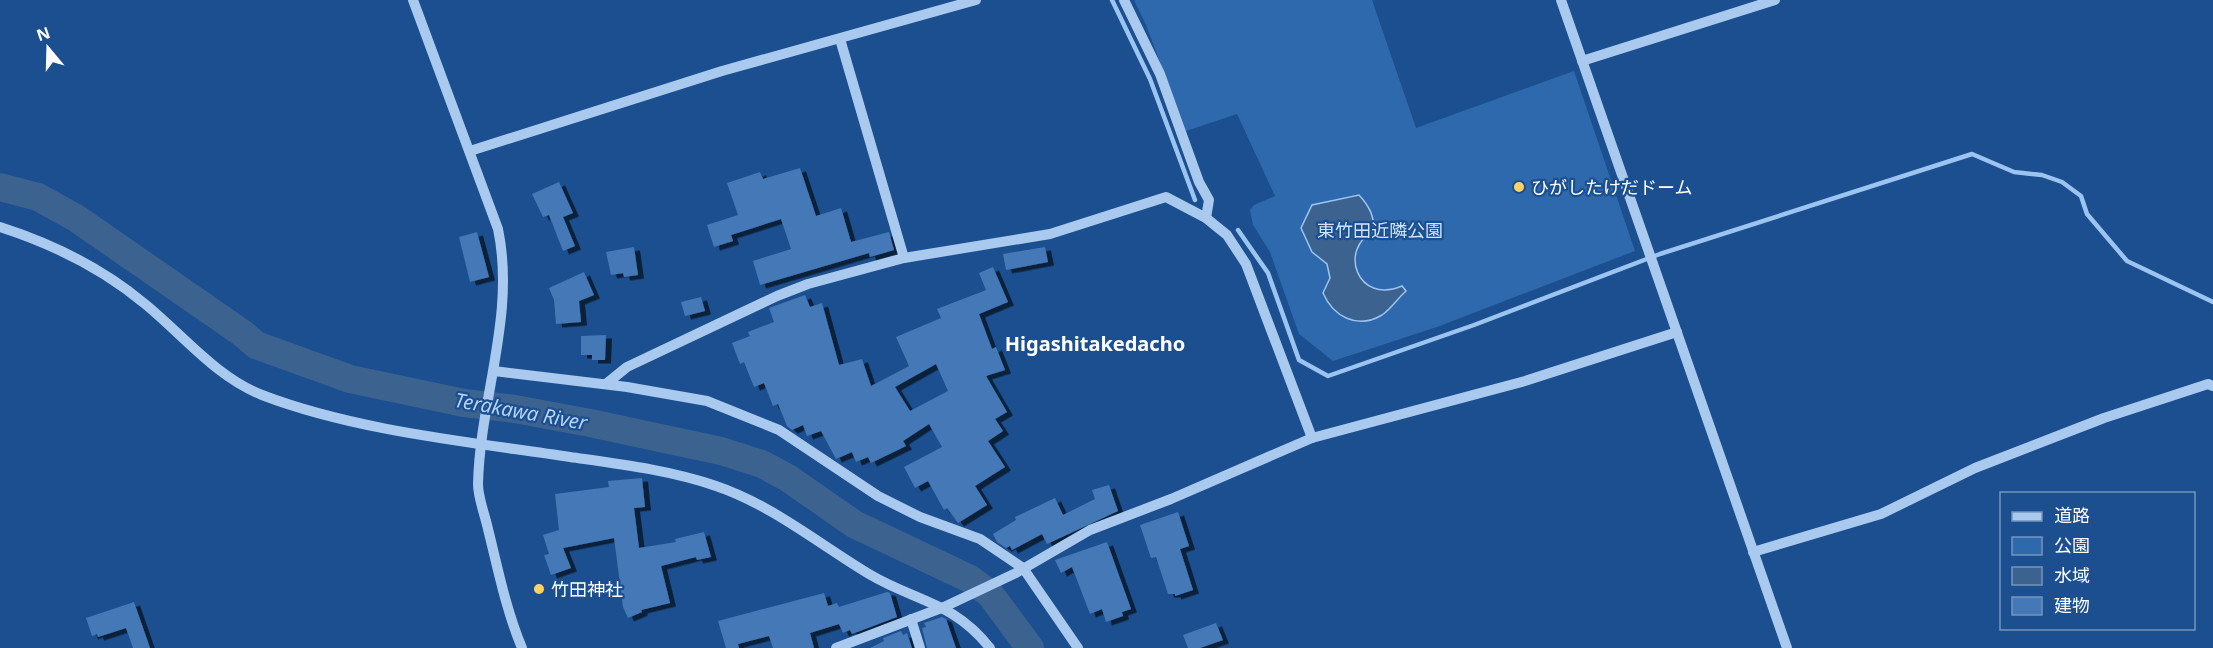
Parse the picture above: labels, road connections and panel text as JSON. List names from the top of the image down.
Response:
{
  "districts": ["Higashitakedacho"],
  "water": ["Terakawa River"],
  "parks": ["東竹田近隣公園"],
  "places": ["ひがしたけだドーム", "竹田神社"],
  "legend": [
    "道路",
    "公園",
    "水域",
    "建物"
  ],
  "north": "top"
}
